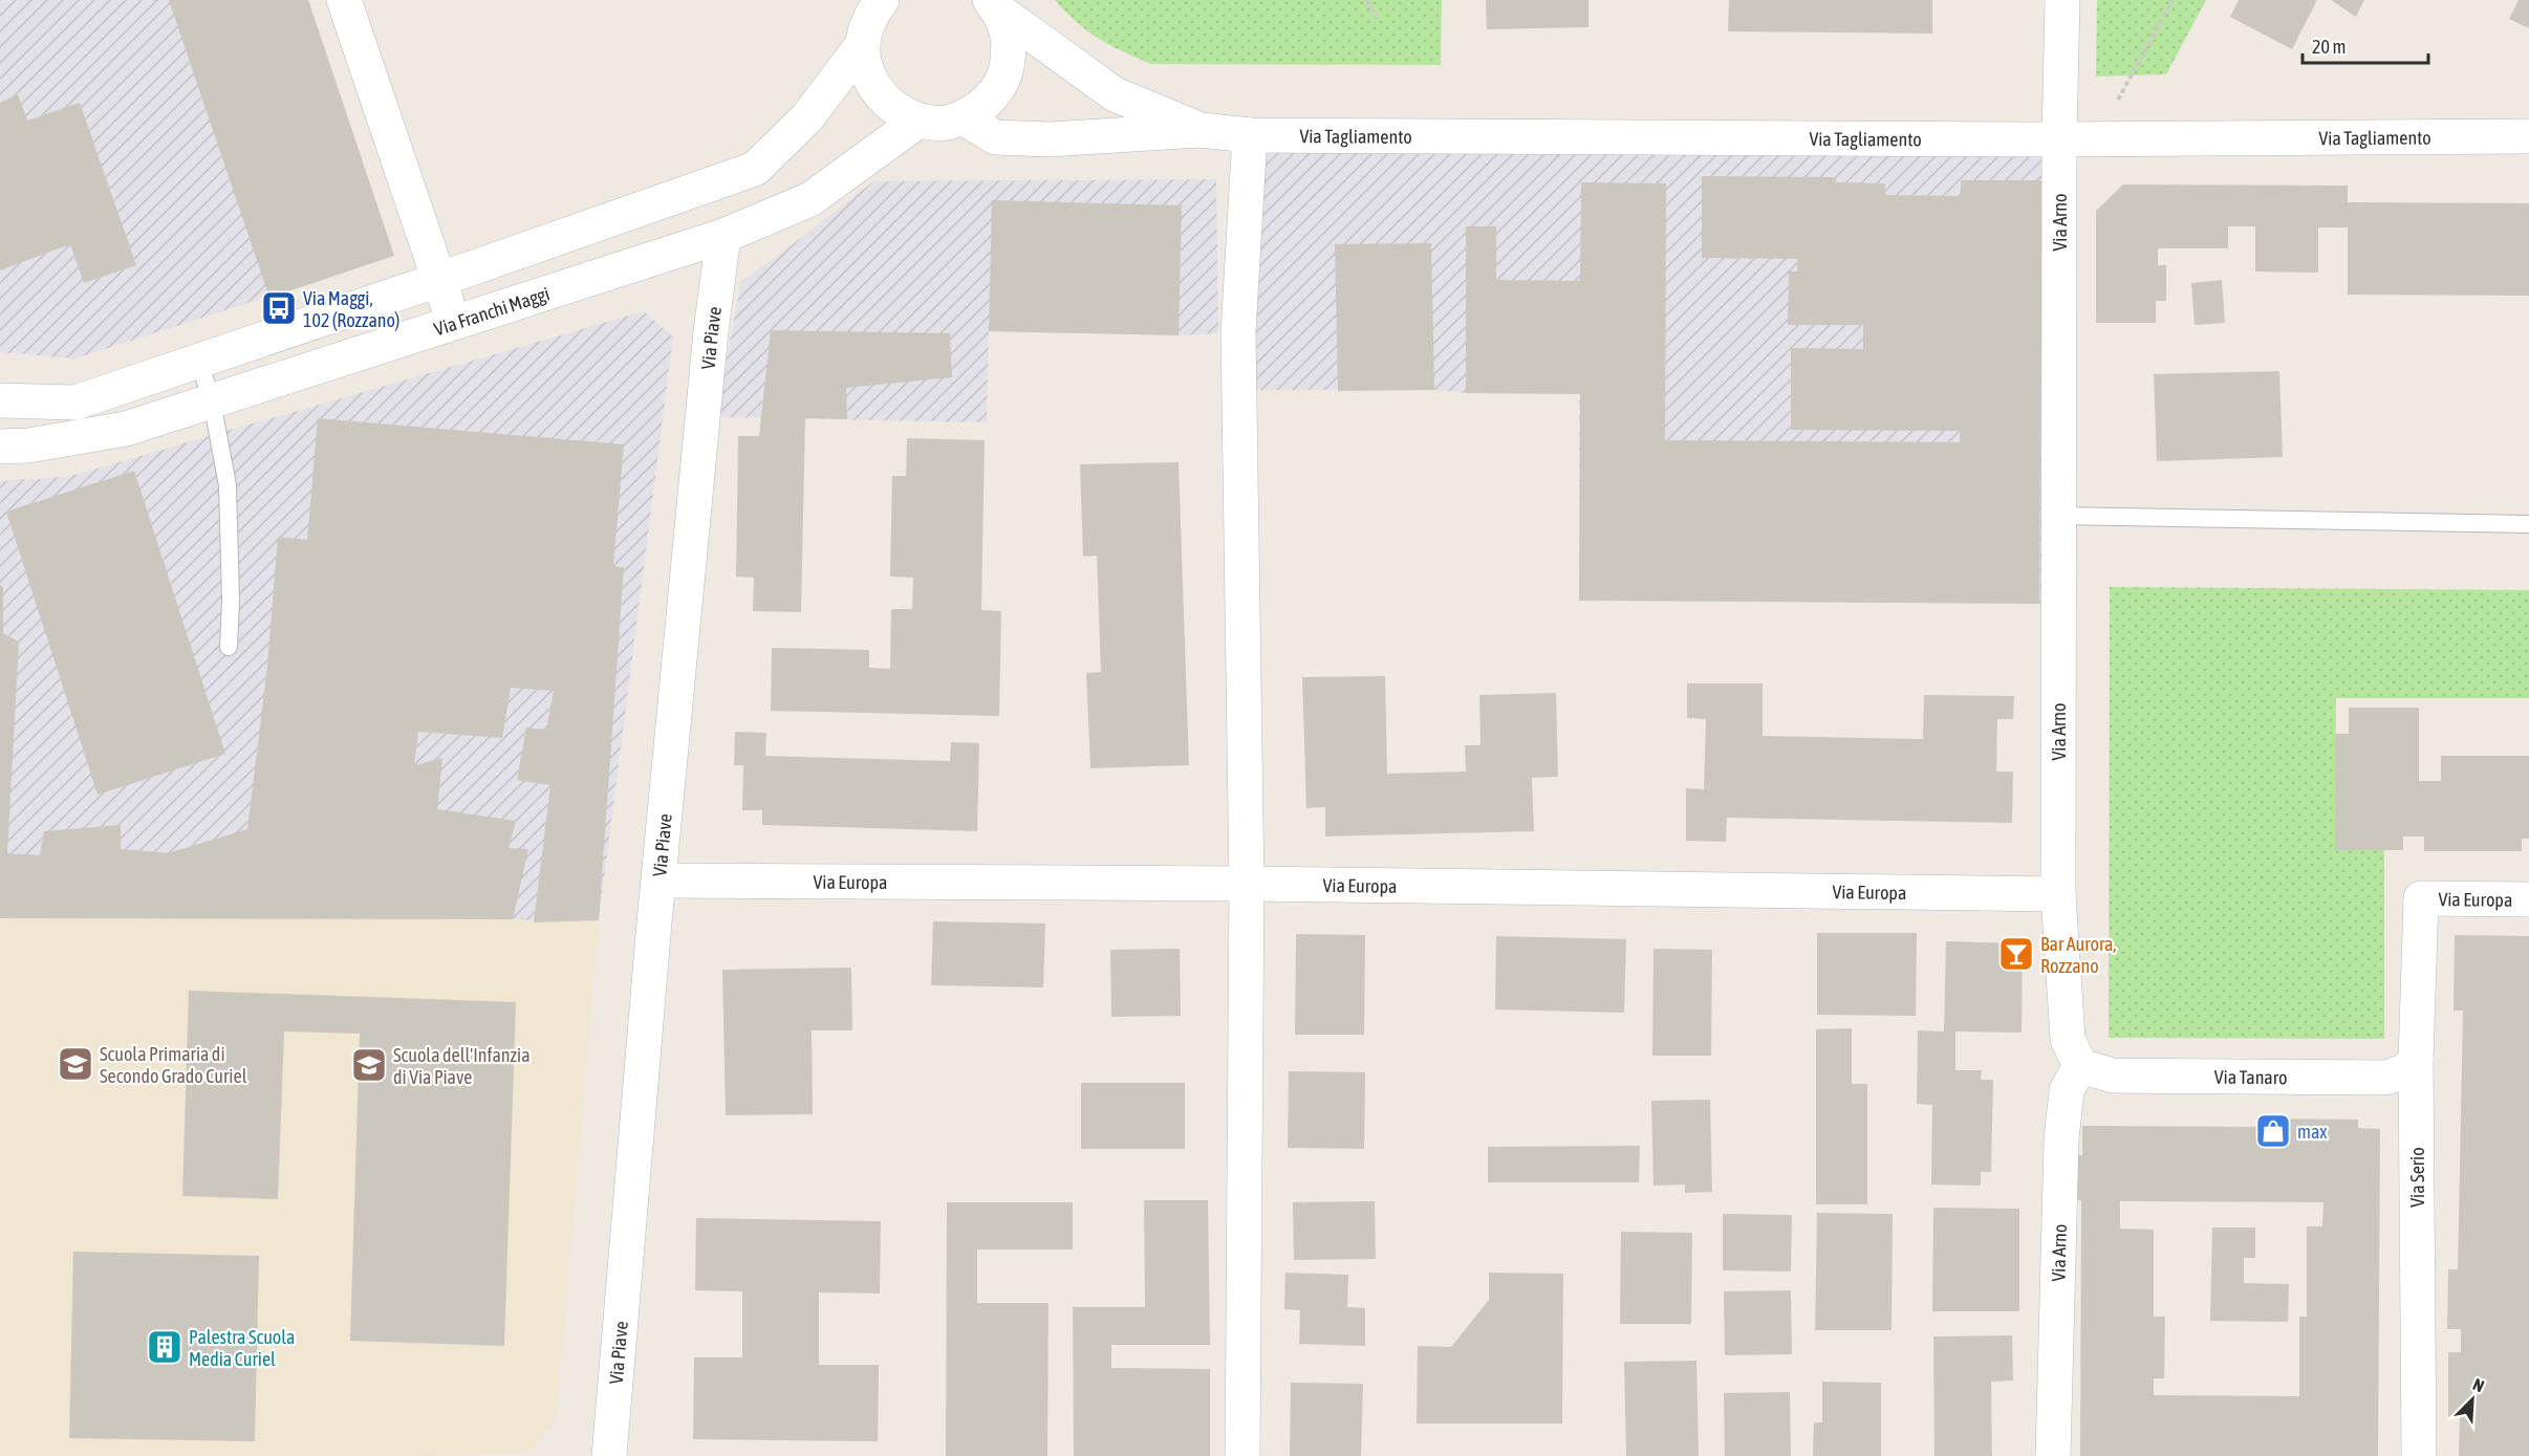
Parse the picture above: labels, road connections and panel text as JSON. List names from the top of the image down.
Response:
{
  "streets": {
    "street": [
      "Via Tagliamento",
      "Via Arno",
      "Via Franchi Maggi",
      "Via Piave",
      "Via Europa",
      "Via Tanaro",
      "Via Serio"
    ]
  },
  "crossings": [
    ["Via Tagliamento", "Via Arno"],
    ["Via Arno", "Via Europa"],
    ["Via Arno", "Via Tanaro"],
    ["Via Franchi Maggi", "Via Piave"],
    ["Via Piave", "Via Europa"],
    ["Via Europa", "Via Serio"],
    ["Via Tanaro", "Via Serio"]
  ],
  "places": {
    "bus stop": ["Via Maggi, 102 (Rozzano)"],
    "bar": ["Bar Aurora, Rozzano"],
    "school or university": ["Scuola Primaria di Secondo Grado Curiel", "Scuola dell'Infanzia di Via Piave"],
    "shop": ["max"],
    "building": ["Palestra Scuola Media Curiel"]
  },
  "scale_bar": "20 m",
  "north": "top right"
}
